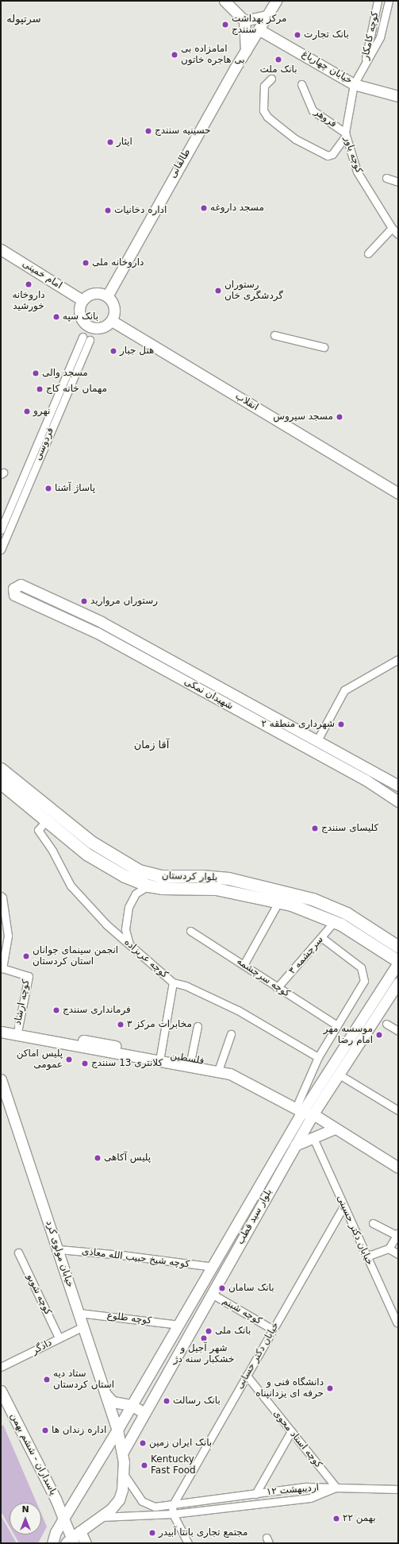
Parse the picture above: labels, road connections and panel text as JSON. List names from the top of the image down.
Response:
{
  "streets": {
    "main road": [
      "خیابان چهارباغ",
      "طالقانی",
      "امام خمینی",
      "انقلاب",
      "شهیدان نمکی",
      "بلوار کردستان",
      "فلسطین",
      "بلوار سید قطب",
      "خیابان مولوی کرد",
      "پاسداران - ششم بهمن"
    ],
    "street": [
      "کوچه کامکار",
      "فروهر",
      "کوچه یاور",
      "فردوسی",
      "سرچشمه ۳",
      "کوچه عربزاده",
      "کوچه سرچشمه",
      "کوچه ارشاد",
      "خیابان دکتر حسینی",
      "کوچه شیخ حبیب الله معاذی",
      "کوچه شوبو",
      "کوچه شبنم",
      "کوچه طلوع",
      "دادگر",
      "خیابان دکتر حسابی",
      "کوچه استاد محوی",
      "۱۲ اردیبهشت"
    ]
  },
  "crossings": [
    ["خیابان چهارباغ", "کوچه یاور"],
    ["خیابان چهارباغ", "طالقانی"],
    ["فروهر", "کوچه یاور"],
    ["طالقانی", "امام خمینی"],
    ["طالقانی", "انقلاب"],
    ["امام خمینی", "انقلاب"],
    ["بلوار کردستان", "سرچشمه ۳"],
    ["بلوار کردستان", "کوچه عربزاده"],
    ["بلوار کردستان", "بلوار سید قطب"],
    ["سرچشمه ۳", "کوچه سرچشمه"],
    ["کوچه ارشاد", "فلسطین"],
    ["فلسطین", "بلوار سید قطب"],
    ["بلوار سید قطب", "خیابان مولوی کرد"],
    ["بلوار سید قطب", "کوچه شیخ حبیب الله معاذی"],
    ["بلوار سید قطب", "کوچه شبنم"],
    ["بلوار سید قطب", "کوچه طلوع"],
    ["بلوار سید قطب", "پاسداران - ششم بهمن"],
    ["خیابان دکتر حسینی", "خیابان دکتر حسابی"],
    ["خیابان مولوی کرد", "کوچه شیخ حبیب الله معاذی"],
    ["خیابان مولوی کرد", "کوچه طلوع"],
    ["خیابان مولوی کرد", "دادگر"],
    ["خیابان مولوی کرد", "پاسداران - ششم بهمن"],
    ["خیابان مولوی کرد", "۱۲ اردیبهشت"],
    ["کوچه شوبو", "دادگر"],
    ["کوچه شبنم", "خیابان دکتر حسابی"],
    ["خیابان دکتر حسابی", "کوچه استاد محوی"],
    ["خیابان دکتر حسابی", "۱۲ اردیبهشت"],
    ["کوچه استاد محوی", "۱۲ اردیبهشت"]
  ],
  "districts": ["سرتپوله", "آقا زمان"],
  "places": [
    "مرکز بهداشت سنندج",
    "بانک تجارت",
    "امامزاده بی بی هاجره خاتون",
    "بانک ملت",
    "حسینیه سنندج",
    "ایثار",
    "مسجد داروغه",
    "اداره دخانیات",
    "داروخانه ملی",
    "داروخانه خورشید",
    "رستوران گردشگری خان",
    "بانک سپه",
    "هتل جبار",
    "مسجد والی",
    "مهمان خانه کاج",
    "نهرو",
    "مسجد سیروس",
    "پاساژ آشنا",
    "رستوران مروارید",
    "شهرداری منطقه ۲",
    "کلیسای سنندج",
    "انجمن سینمای جوانان استان کردستان",
    "فرمانداری سنندج",
    "مخابرات مرکز ۳",
    "موسسه مهر امام رضا",
    "پلیس اماکن عمومی",
    "کلانتری 13 سنندج",
    "پلیس آکاهی",
    "بانک سامان",
    "بانک ملی",
    "شهر آجیل و خشکبار سنه دژ",
    "ستاد دیه استان کردستان",
    "دانشگاه فنی و حرفه ای یزدانپناه",
    "بانک رسالت",
    "اداره زندان ها",
    "بانک ایران زمین",
    "Kentucky Fast Food",
    "۲۲ بهمن",
    "مجتمع تجاری بانتا آبیدر"
  ],
  "north": "top"
}
